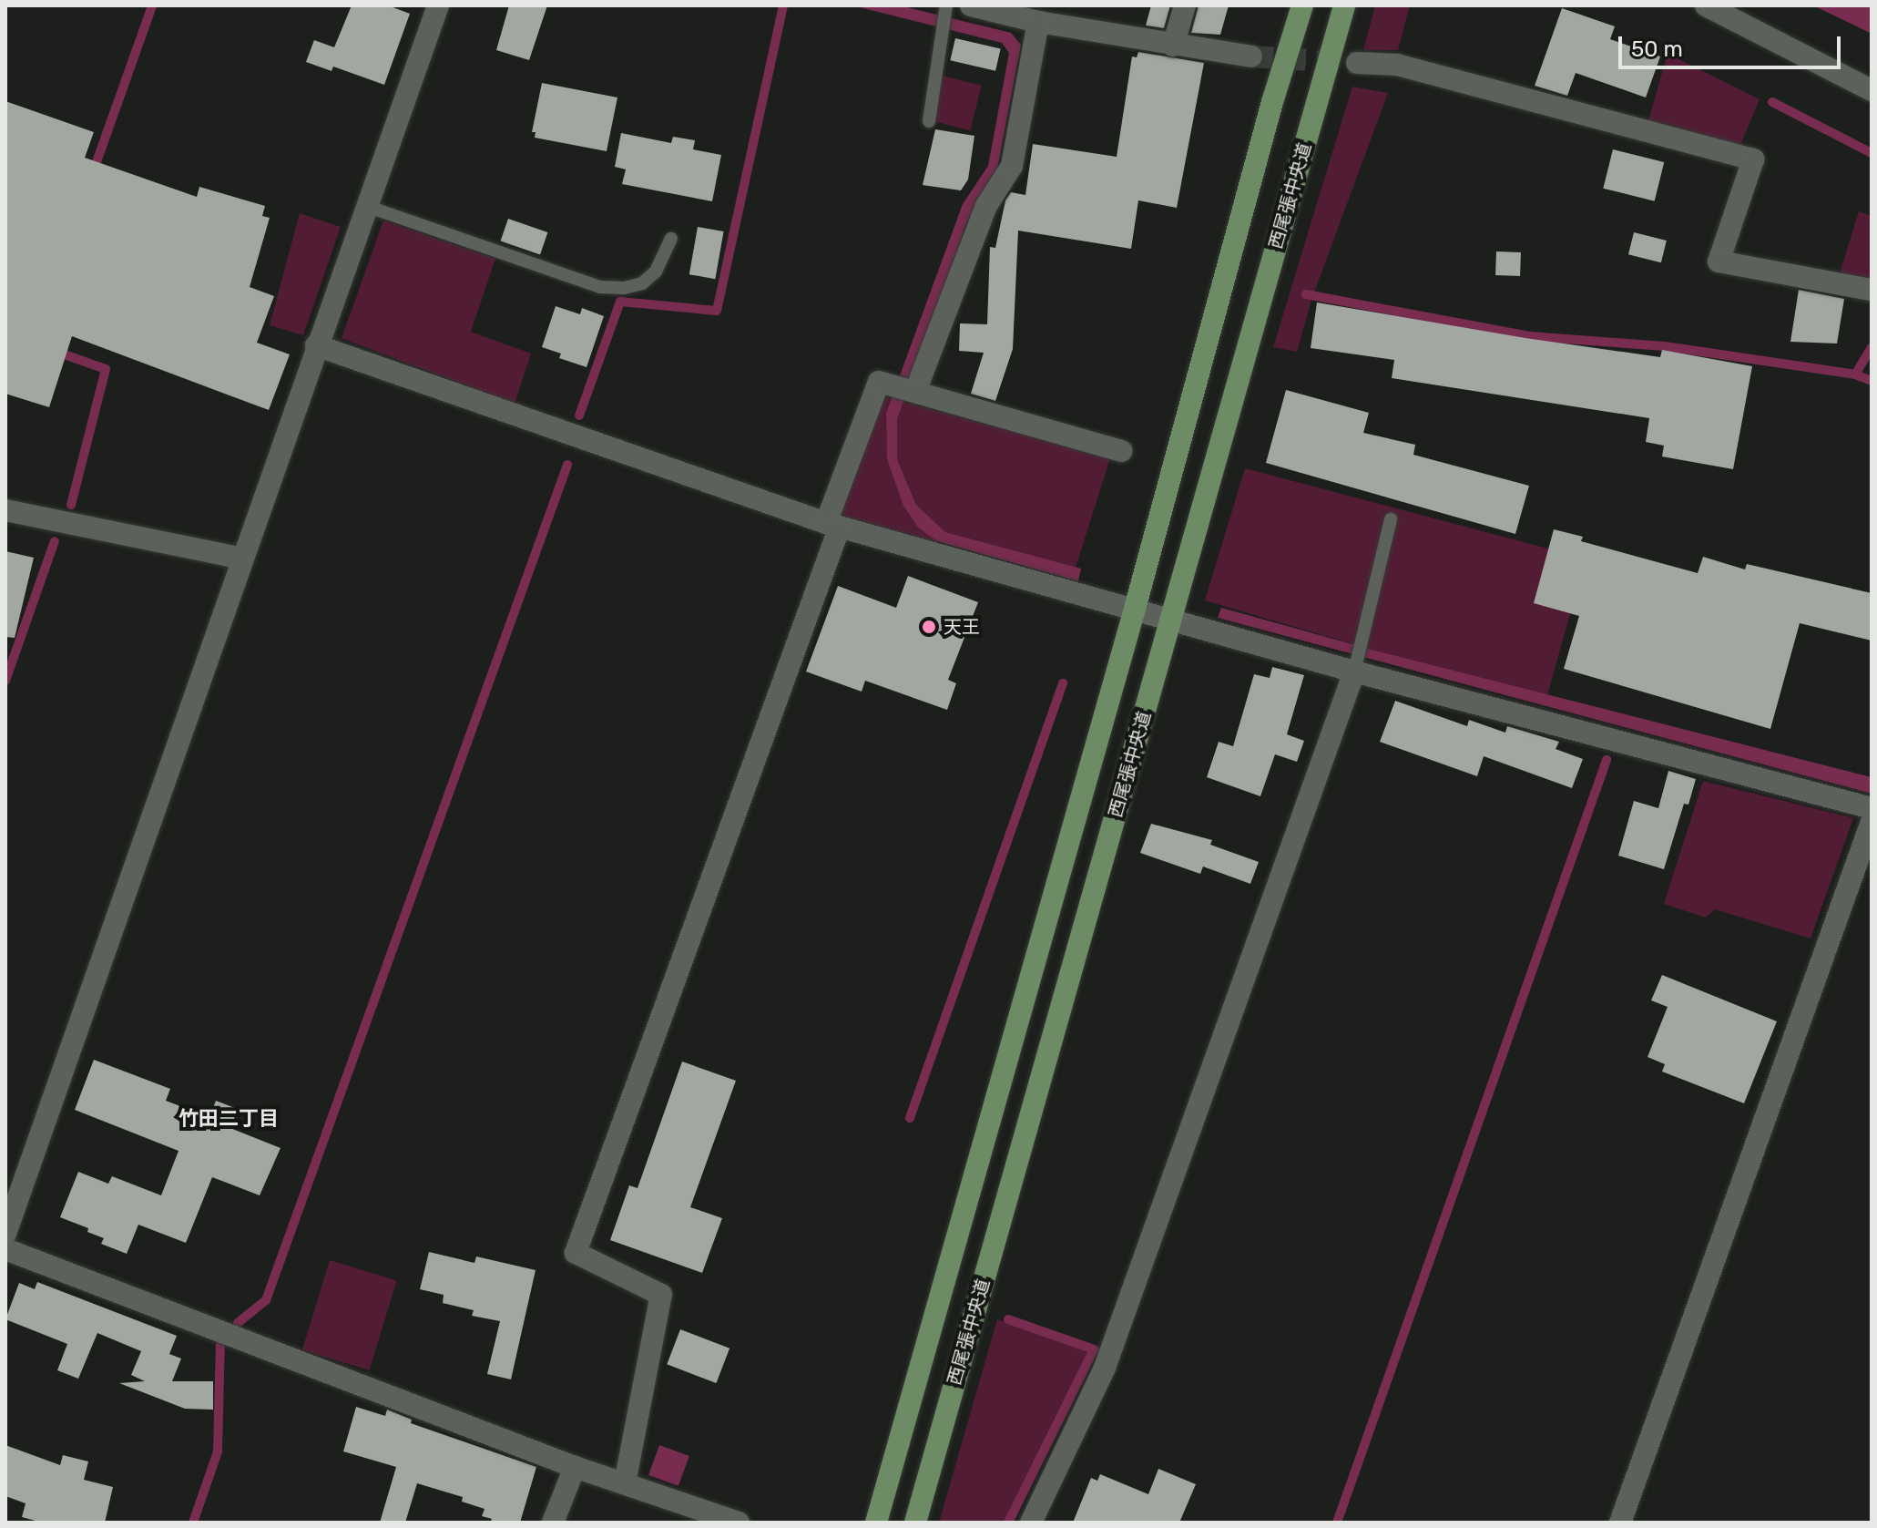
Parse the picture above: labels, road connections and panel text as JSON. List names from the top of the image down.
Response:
{
  "streets": {
    "main road": ["西尾張中央道"]
  },
  "districts": ["竹田二丁目"],
  "places": ["天王"],
  "scale_bar": "50 m"
}
